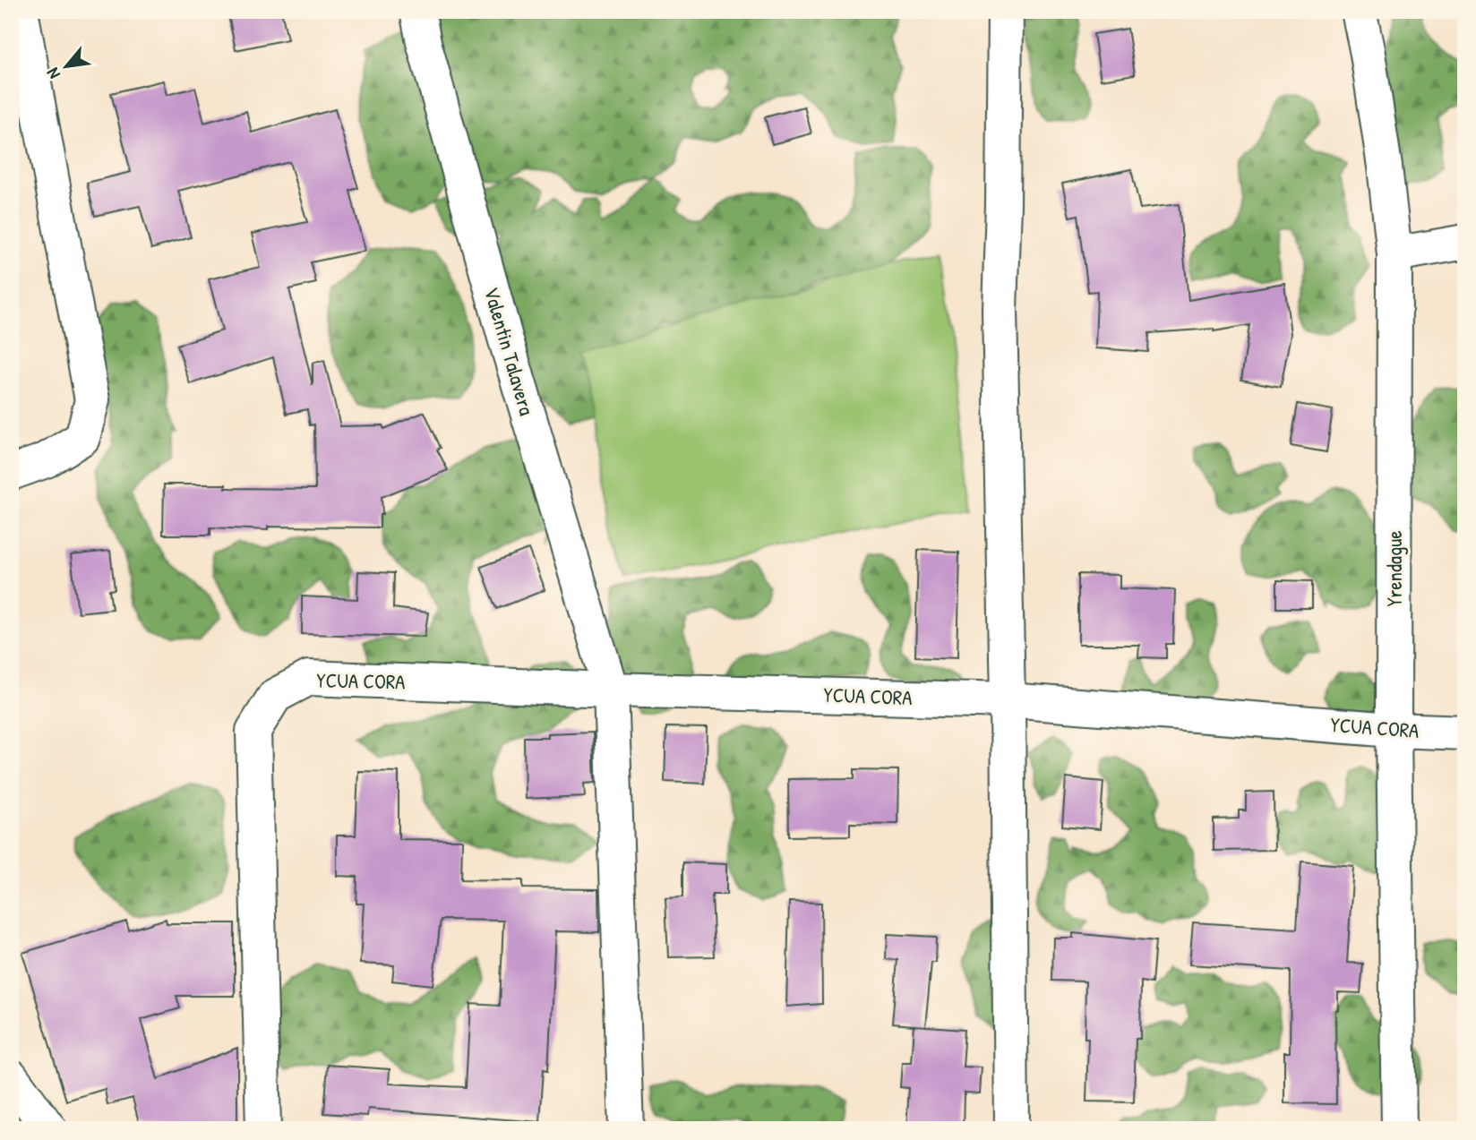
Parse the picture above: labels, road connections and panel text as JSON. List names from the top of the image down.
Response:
{
  "streets": {
    "street": ["Valentin Talavera", "Yrendague", "YCUA CORA"]
  },
  "crossings": [
    ["Valentin Talavera", "YCUA CORA"],
    ["Yrendague", "YCUA CORA"]
  ],
  "north": "bottom left"
}
